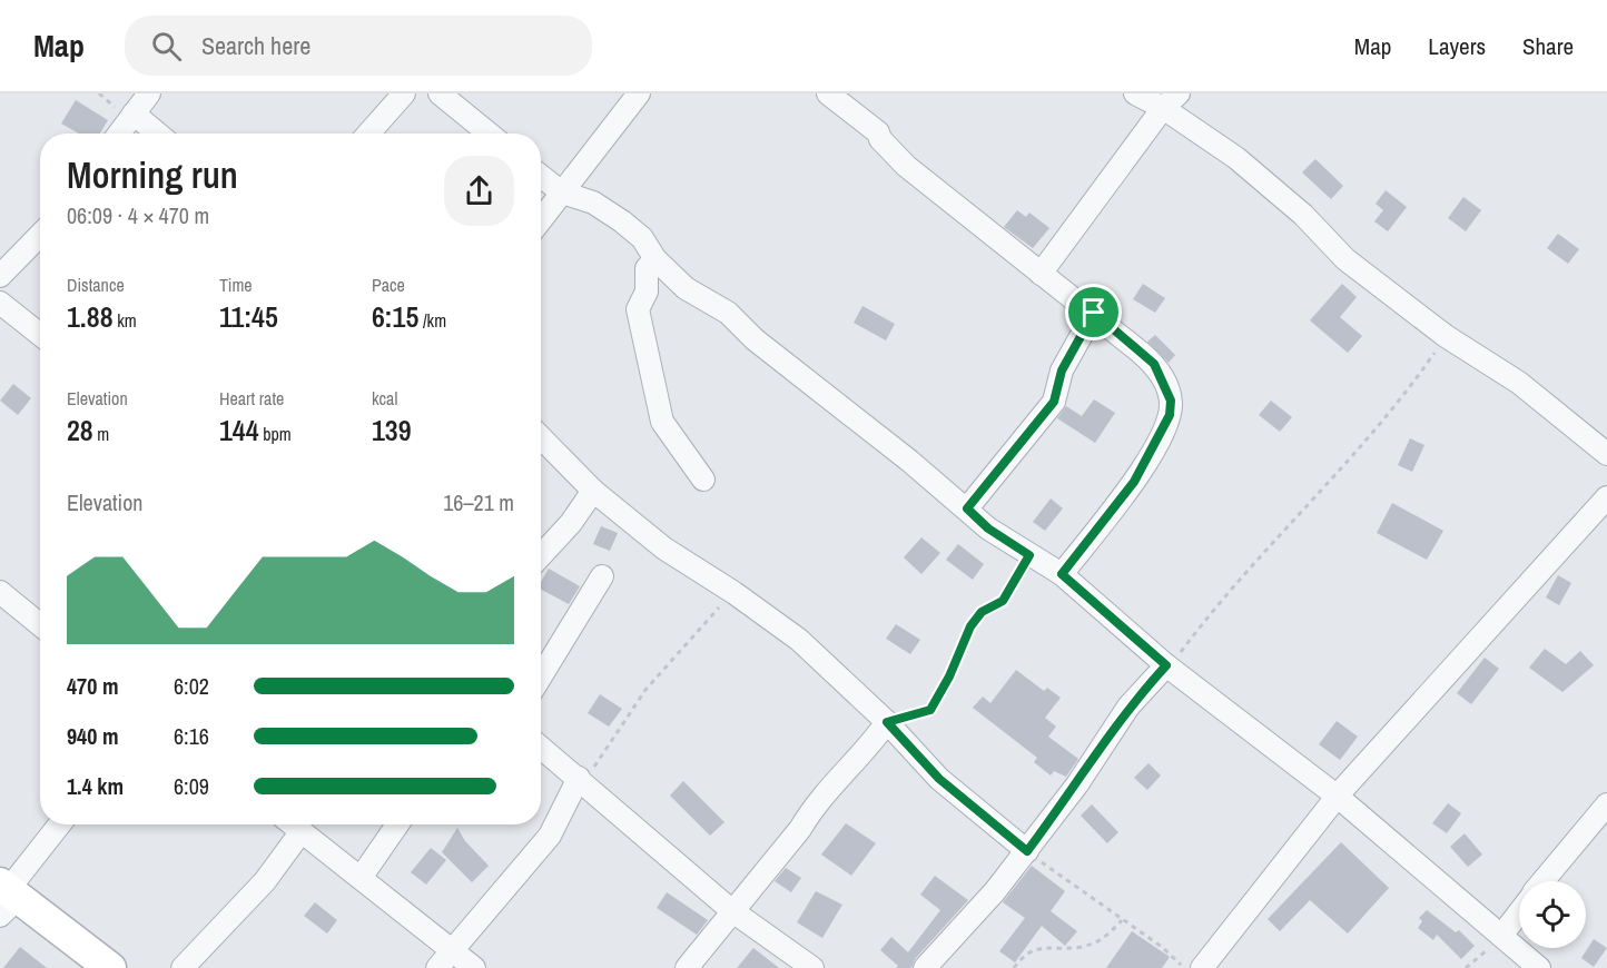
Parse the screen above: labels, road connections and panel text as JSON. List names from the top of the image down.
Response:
{
  "page": {
    "header": "Map",
    "search": "Search here",
    "nav": ["Map", "Layers", "Share"],
    "heading": ["Morning run", "06:09 · 4 × 470 m"],
    "stats": [
      ["Distance", "1.88 km"],
      ["Time", "11:45"],
      ["Pace", "6:15 /km"],
      ["Elevation", "28 m"],
      ["Heart rate", "144 bpm"],
      ["kcal", "139"]
    ],
    "chart": ["Elevation", "16–21 m"],
    "list": [
      {
        "name": "470 m",
        "note": "6:02"
      },
      {
        "name": "940 m",
        "note": "6:16"
      },
      {
        "name": "1.4 km",
        "note": "6:09"
      }
    ]
  }
}
